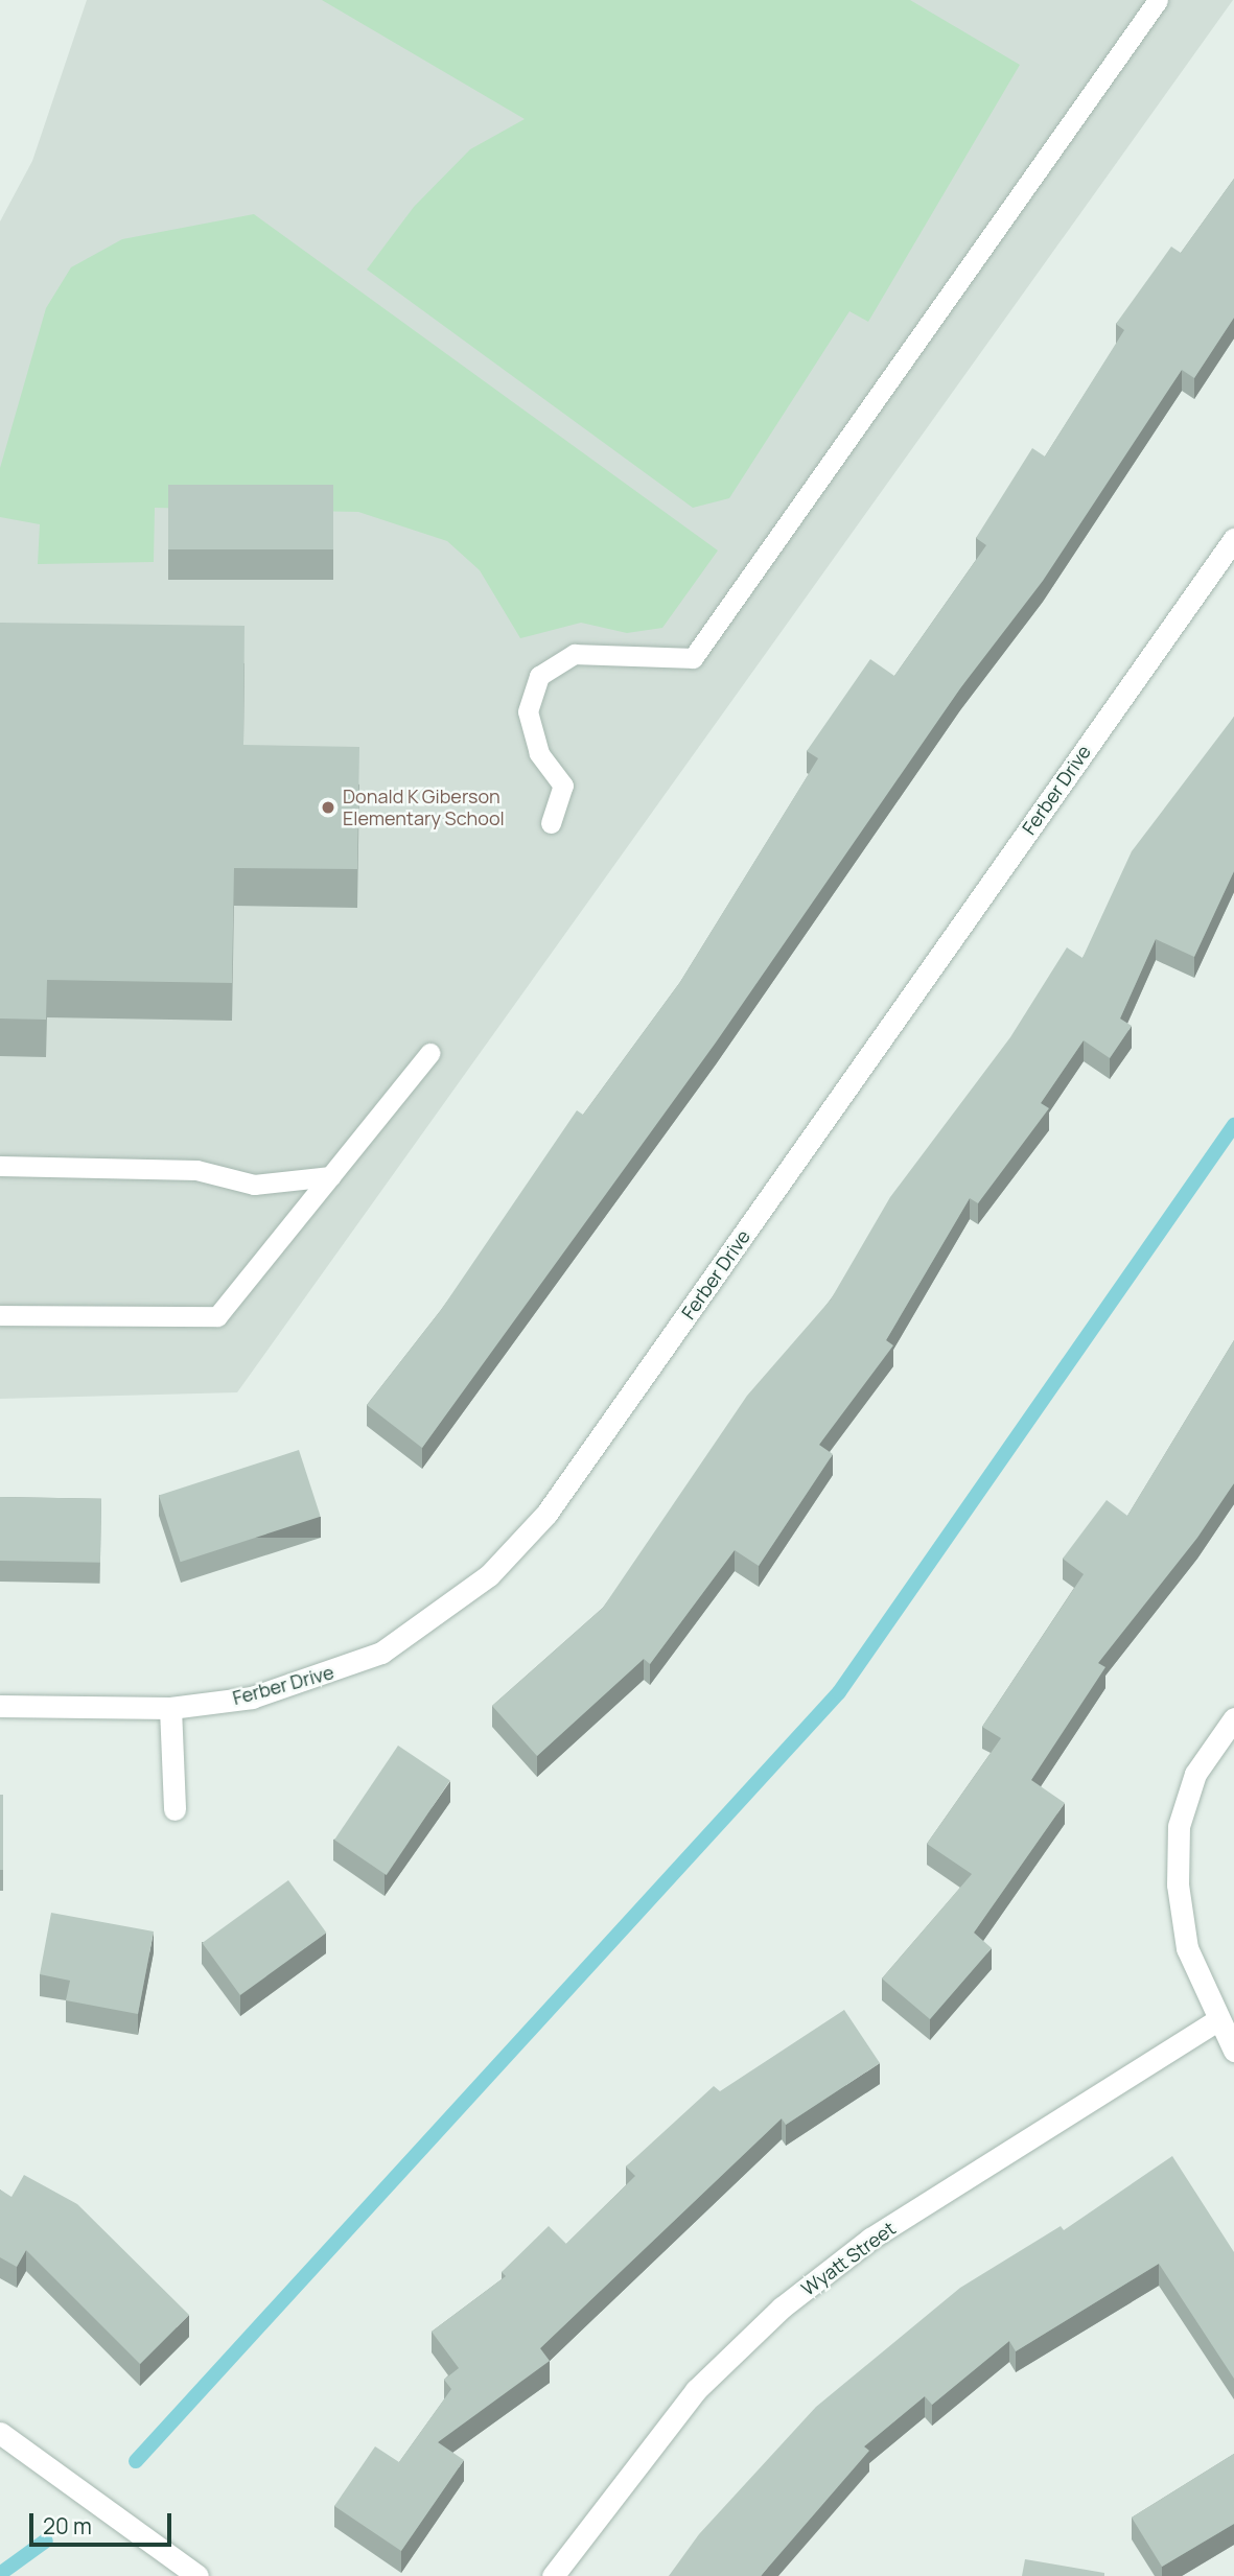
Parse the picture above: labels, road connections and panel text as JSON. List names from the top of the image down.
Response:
{
  "streets": {
    "street": ["Ferber Drive", "Wyatt Street"]
  },
  "places": ["Donald K Giberson Elementary School"],
  "scale_bar": "20 m"
}
